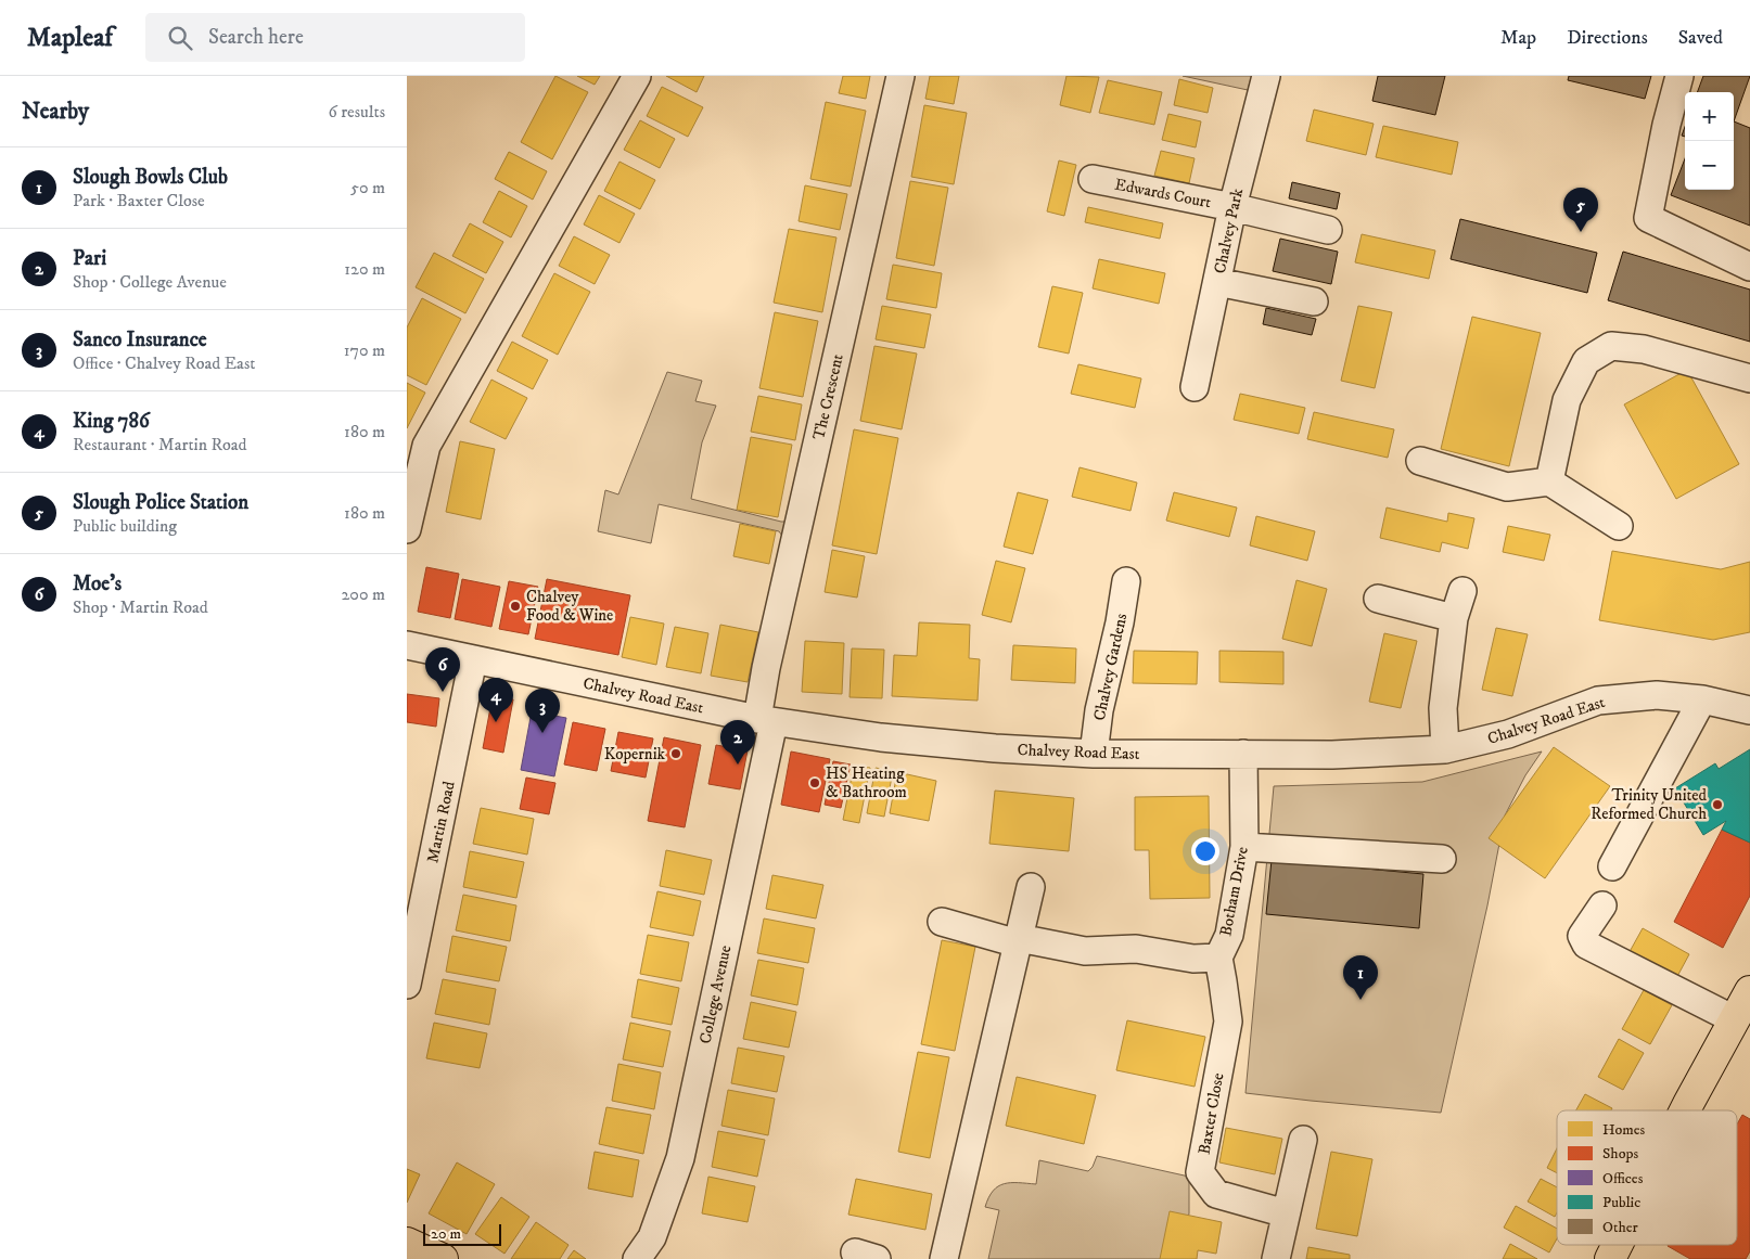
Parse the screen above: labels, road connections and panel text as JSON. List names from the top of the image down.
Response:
{
  "streets": {
    "street": [
      "Edwards Court",
      "Chalvey Park",
      "The Crescent",
      "Chalvey Gardens",
      "Chalvey Road East",
      "Martin Road",
      "Botham Drive",
      "College Avenue",
      "Baxter Close"
    ]
  },
  "crossings": [
    ["Edwards Court", "Chalvey Park"],
    ["The Crescent", "Chalvey Road East"],
    ["The Crescent", "College Avenue"],
    ["Chalvey Gardens", "Chalvey Road East"],
    ["Chalvey Road East", "Martin Road"],
    ["Chalvey Road East", "Botham Drive"],
    ["Chalvey Road East", "College Avenue"],
    ["Botham Drive", "Baxter Close"]
  ],
  "places": [
    "Chalvey Food & Wine",
    "Kopernik",
    "HS Heating & Bathroom",
    "Trinity United Reformed Church"
  ],
  "legend": [
    "Homes",
    "Shops",
    "Offices",
    "Public",
    "Other"
  ],
  "scale_bar": "20 m",
  "page": {
    "header": "Mapleaf",
    "search": "Search here",
    "nav": ["Map", "Directions", "Saved"],
    "heading": ["Nearby", "6 results"],
    "map_buttons": ["+", "−"],
    "list": [
      {
        "mark": "1",
        "name": "Slough Bowls Club",
        "note": "Park · Baxter Close",
        "value": "50 m"
      },
      {
        "mark": "2",
        "name": "Pari",
        "note": "Shop · College Avenue",
        "value": "120 m"
      },
      {
        "mark": "3",
        "name": "Sanco Insurance",
        "note": "Office · Chalvey Road East",
        "value": "170 m"
      },
      {
        "mark": "4",
        "name": "King 786",
        "note": "Restaurant · Martin Road",
        "value": "180 m"
      },
      {
        "mark": "5",
        "name": "Slough Police Station",
        "note": "Public building",
        "value": "180 m"
      },
      {
        "mark": "6",
        "name": "Moe's",
        "note": "Shop · Martin Road",
        "value": "200 m"
      }
    ],
    "pins": [
      "5",
      "6",
      "4",
      "3",
      "2",
      "1"
    ],
    "scale": "20 m"
  }
}
